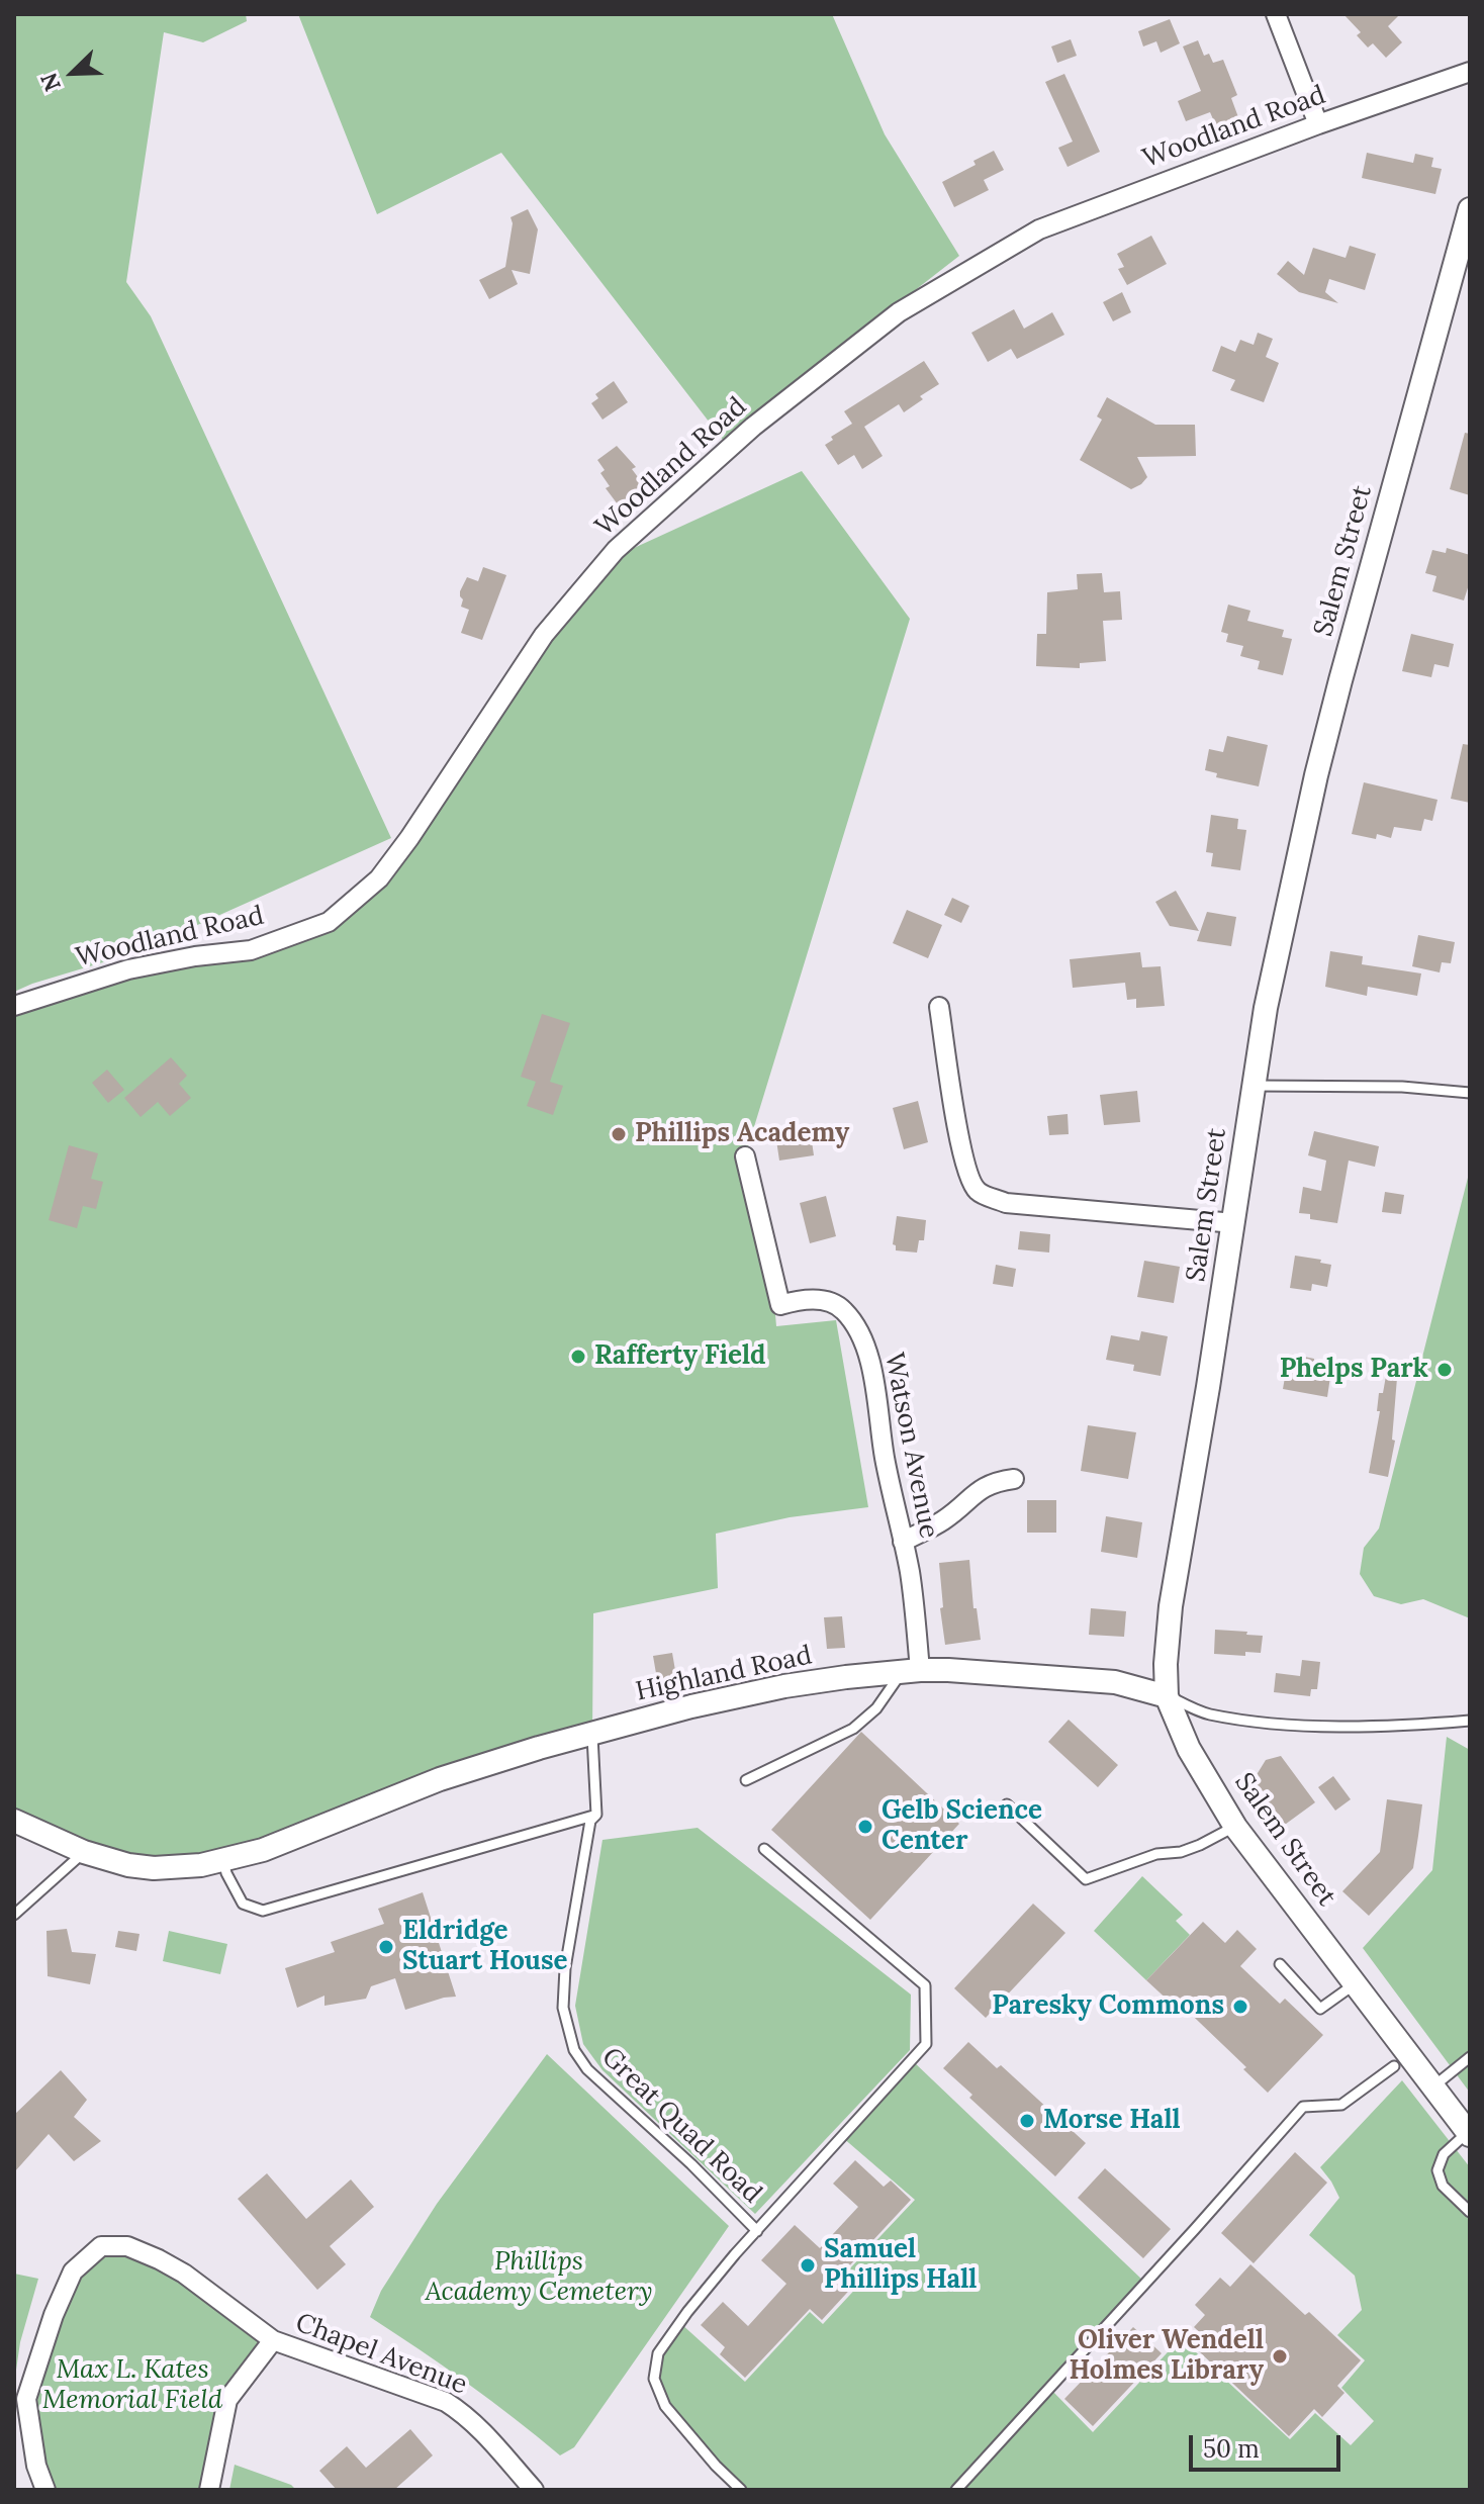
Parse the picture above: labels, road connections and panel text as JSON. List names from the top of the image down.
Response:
{
  "streets": {
    "street": [
      "Woodland Road",
      "Salem Street",
      "Watson Avenue",
      "Highland Road",
      "Chapel Avenue"
    ],
    "lane": ["Great Quad Road"]
  },
  "crossings": [
    ["Salem Street", "Highland Road"],
    ["Watson Avenue", "Highland Road"],
    ["Highland Road", "Great Quad Road"]
  ],
  "parks": ["Phillips Academy Cemetery", "Max L. Kates Memorial Field"],
  "places": [
    "Phillips Academy",
    "Rafferty Field",
    "Phelps Park",
    "Gelb Science Center",
    "Eldridge Stuart House",
    "Paresky Commons",
    "Morse Hall",
    "Samuel Phillips Hall",
    "Oliver Wendell Holmes Library"
  ],
  "scale_bar": "50 m",
  "north": "bottom left"
}
